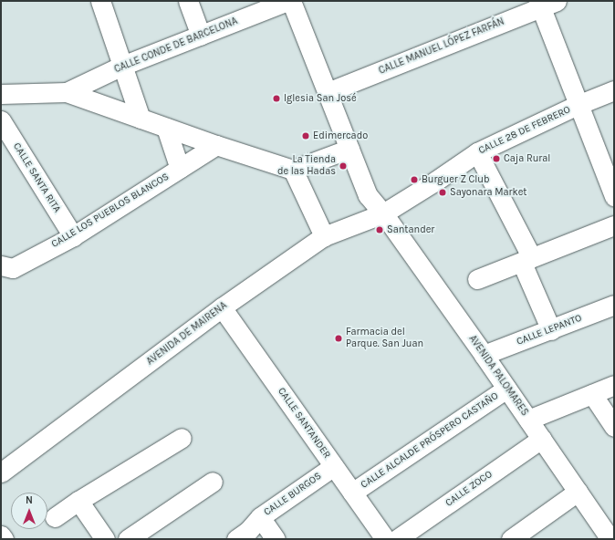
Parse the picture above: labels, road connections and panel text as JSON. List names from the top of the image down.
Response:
{
  "streets": {
    "street": [
      "CALLE CONDE DE BARCELONA",
      "CALLE MANUEL LÓPEZ FARFÁN",
      "CALLE 28 DE FEBRERO",
      "CALLE SANTA RITA",
      "CALLE LOS PUEBLOS BLANCOS",
      "CALLE LEPANTO",
      "AVENIDA DE MAIRENA",
      "AVENIDA PALOMARES",
      "CALLE SANTANDER",
      "CALLE ALCALDE PRÓSPERO CASTAÑO",
      "CALLE ZOCO",
      "CALLE BURGOS"
    ]
  },
  "crossings": [
    ["CALLE MANUEL LÓPEZ FARFÁN", "AVENIDA PALOMARES"],
    ["CALLE 28 DE FEBRERO", "AVENIDA DE MAIRENA"],
    ["CALLE 28 DE FEBRERO", "AVENIDA PALOMARES"],
    ["CALLE SANTA RITA", "CALLE LOS PUEBLOS BLANCOS"],
    ["CALLE LEPANTO", "AVENIDA PALOMARES"],
    ["AVENIDA DE MAIRENA", "AVENIDA PALOMARES"],
    ["AVENIDA DE MAIRENA", "CALLE SANTANDER"],
    ["AVENIDA PALOMARES", "CALLE ALCALDE PRÓSPERO CASTAÑO"],
    ["AVENIDA PALOMARES", "CALLE ZOCO"],
    ["CALLE SANTANDER", "CALLE ALCALDE PRÓSPERO CASTAÑO"],
    ["CALLE SANTANDER", "CALLE BURGOS"]
  ],
  "places": [
    "Iglesia San José",
    "Edimercado",
    "Caja Rural",
    "La Tienda de las Hadas",
    "Burguer Z Club",
    "Sayonara Market",
    "Santander",
    "Farmacia del Parque. San Juan"
  ],
  "north": "top"
}
